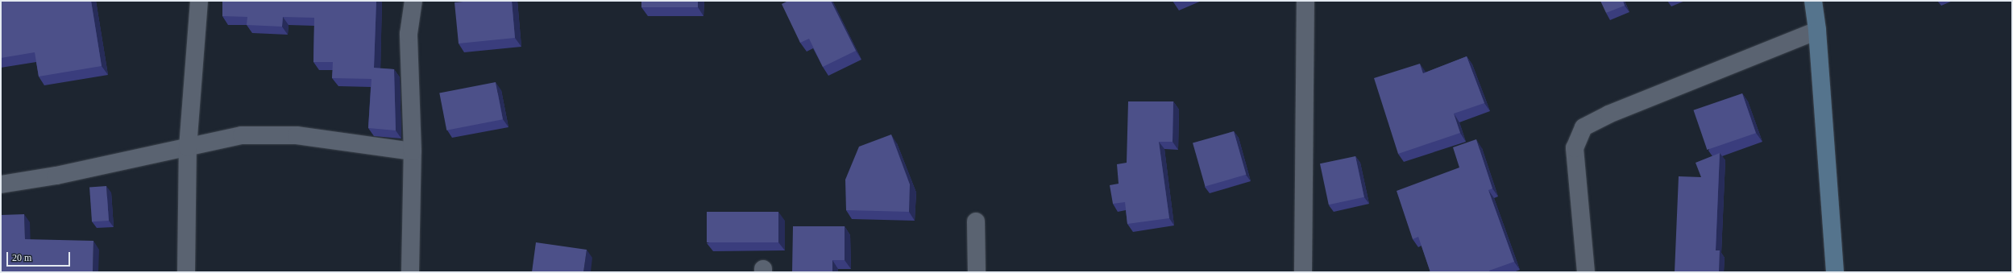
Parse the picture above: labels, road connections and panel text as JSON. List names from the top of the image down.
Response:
{
  "scale_bar": "20 m"
}
